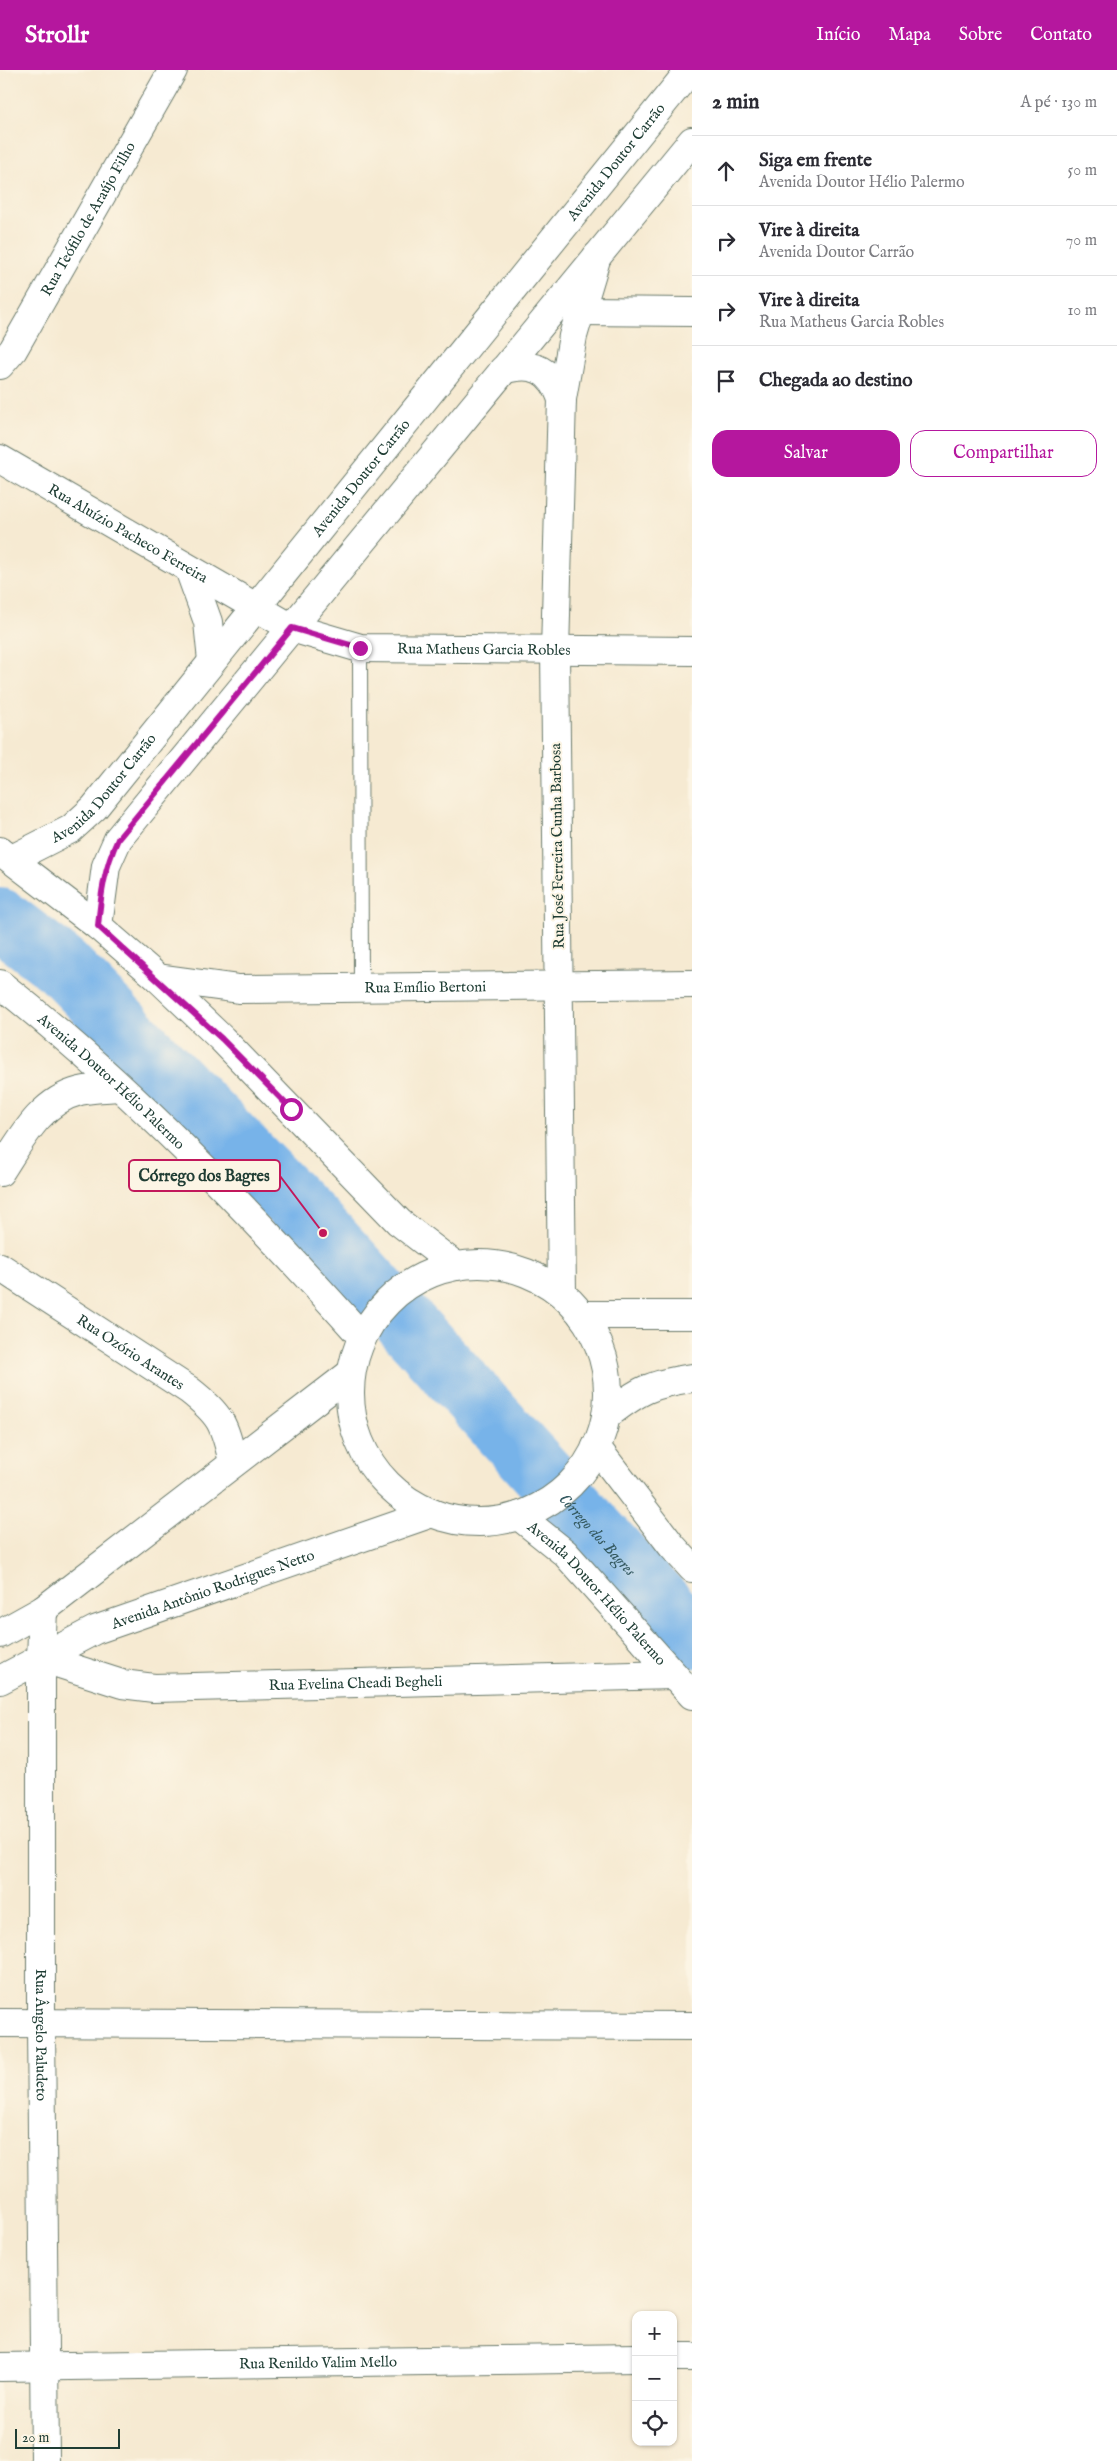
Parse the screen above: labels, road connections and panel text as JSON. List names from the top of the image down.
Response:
{
  "streets": {
    "street": [
      "Avenida Doutor Carrão",
      "Rua Teófilo de Araújo Filho",
      "Rua Aluízio Pacheco Ferreira",
      "Rua Matheus Garcia Robles",
      "Rua José Ferreira Cunha Barbosa",
      "Rua Emílio Bertoni",
      "Avenida Doutor Hélio Palermo",
      "Rua Ozório Arantes",
      "Avenida Antônio Rodrigues Netto",
      "Rua Evelina Cheadi Begheli",
      "Rua Ângelo Paludeto",
      "Rua Renildo Valim Mello"
    ]
  },
  "crossings": [
    ["Avenida Doutor Carrão", "Rua Aluízio Pacheco Ferreira"],
    ["Avenida Doutor Carrão", "Rua Matheus Garcia Robles"],
    ["Rua Aluízio Pacheco Ferreira", "Rua Matheus Garcia Robles"],
    ["Rua Matheus Garcia Robles", "Rua José Ferreira Cunha Barbosa"],
    ["Rua José Ferreira Cunha Barbosa", "Rua Emílio Bertoni"],
    ["Avenida Doutor Hélio Palermo", "Rua Evelina Cheadi Begheli"],
    ["Avenida Antônio Rodrigues Netto", "Rua Evelina Cheadi Begheli"],
    ["Avenida Antônio Rodrigues Netto", "Rua Ângelo Paludeto"],
    ["Rua Evelina Cheadi Begheli", "Rua Ângelo Paludeto"],
    ["Rua Ângelo Paludeto", "Rua Renildo Valim Mello"]
  ],
  "water": ["Córrego dos Bagres"],
  "places": ["Córrego dos Bagres"],
  "scale_bar": "20 m",
  "page": {
    "header": "Strollr",
    "nav": [
      "Início",
      "Mapa",
      "Sobre",
      "Contato"
    ],
    "heading": ["2 min", "A pé · 130 m"],
    "list": [
      ["Siga em frente", "Avenida Doutor Hélio Palermo", "50 m"],
      ["Vire à direita", "Avenida Doutor Carrão", "70 m"],
      ["Vire à direita", "Rua Matheus Garcia Robles", "10 m"],
      "Chegada ao destino"
    ],
    "buttons": ["Salvar", "Compartilhar"],
    "map_buttons": ["+", "−"],
    "scale": "20 m"
  }
}
